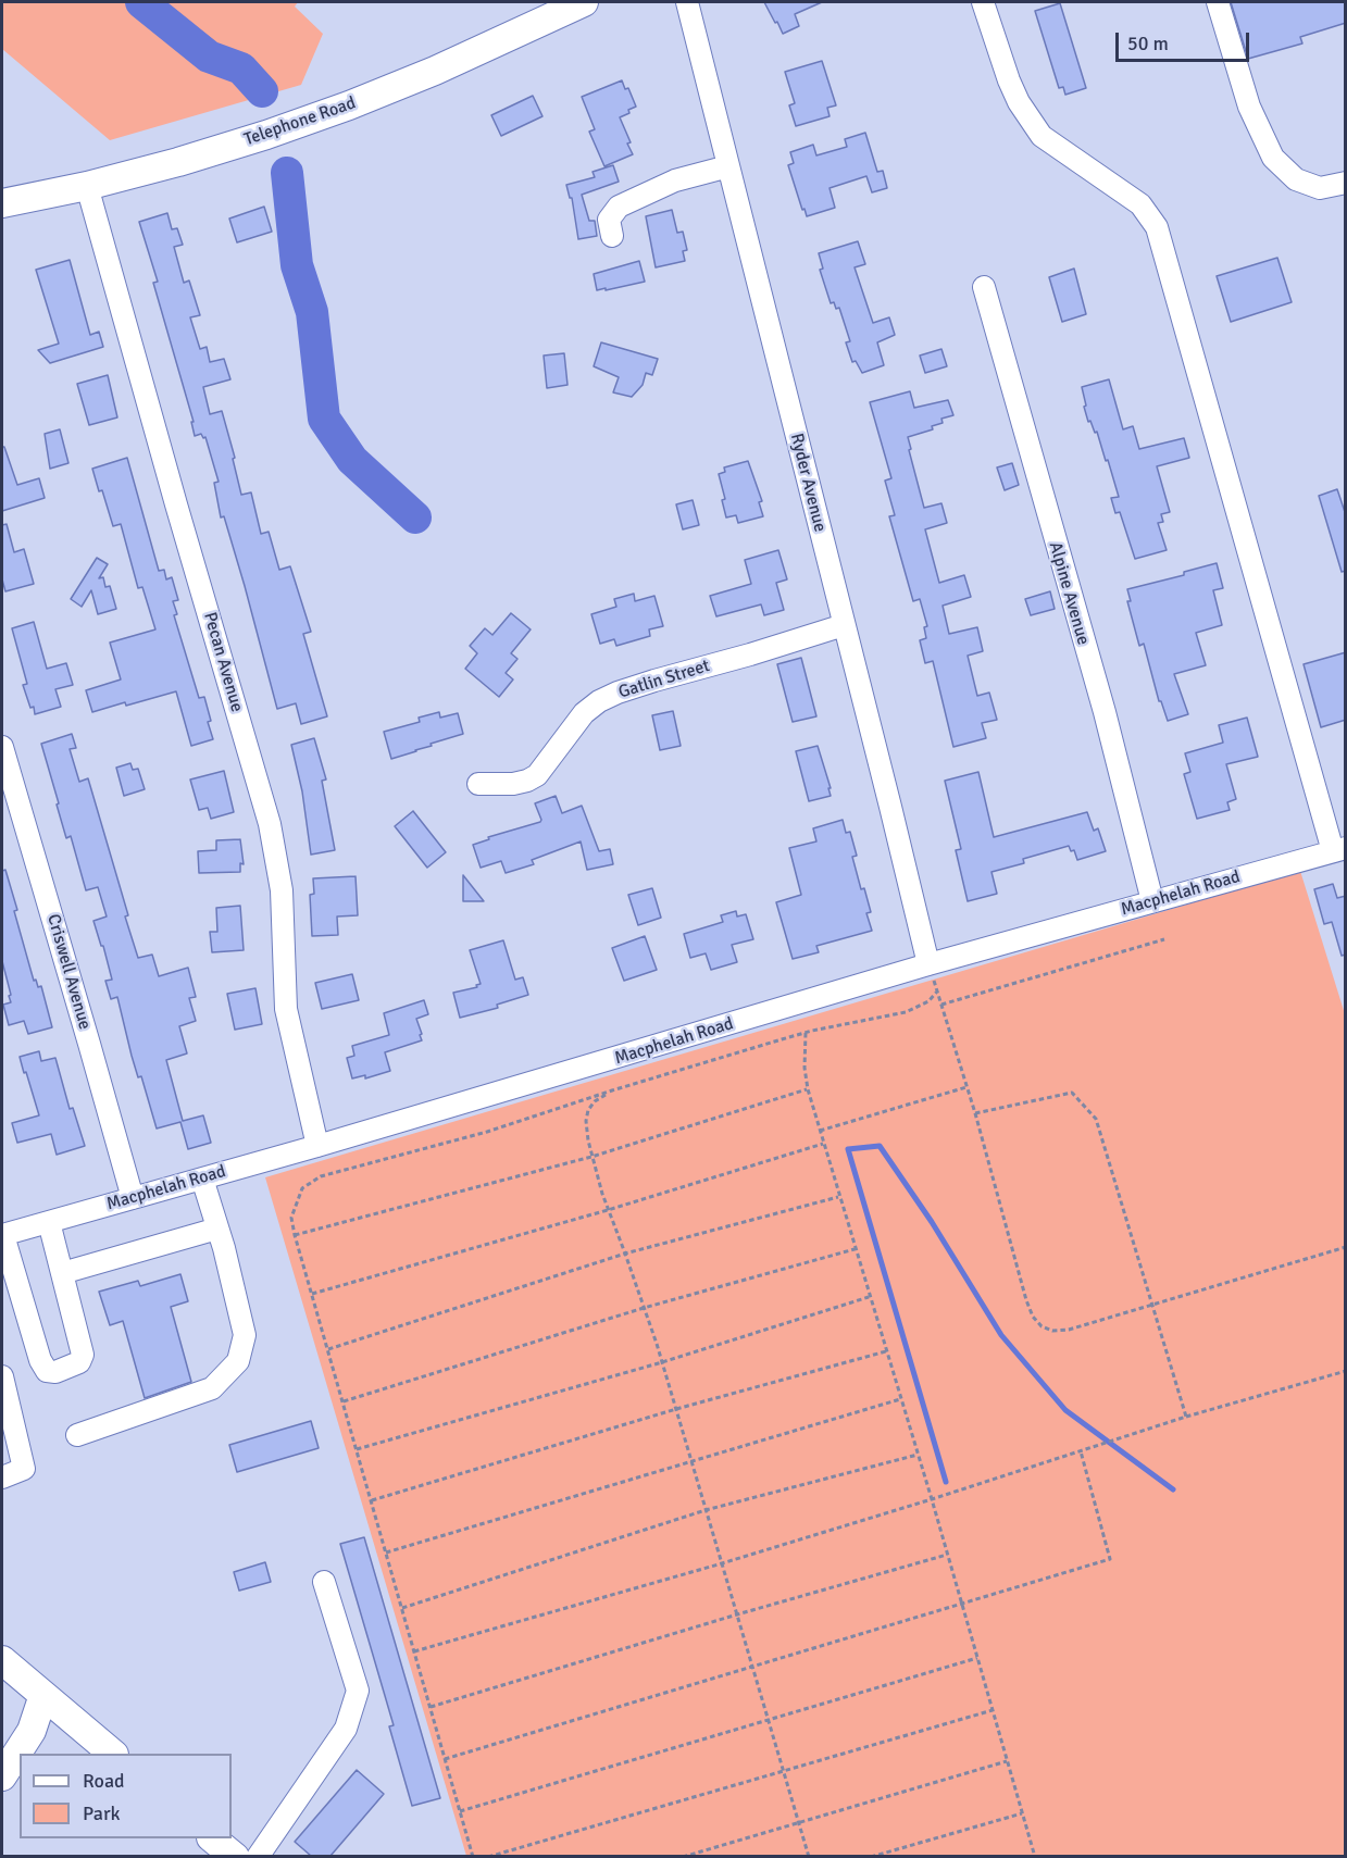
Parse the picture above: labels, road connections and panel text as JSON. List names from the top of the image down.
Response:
{
  "streets": {
    "main road": ["Telephone Road"],
    "street": [
      "Ryder Avenue",
      "Alpine Avenue",
      "Pecan Avenue",
      "Gatlin Street",
      "Macphelah Road",
      "Criswell Avenue"
    ]
  },
  "crossings": [
    ["Telephone Road", "Pecan Avenue"],
    ["Ryder Avenue", "Gatlin Street"],
    ["Ryder Avenue", "Macphelah Road"],
    ["Alpine Avenue", "Macphelah Road"],
    ["Pecan Avenue", "Macphelah Road"],
    ["Macphelah Road", "Criswell Avenue"]
  ],
  "legend": ["Road", "Park"],
  "scale_bar": "50 m"
}
